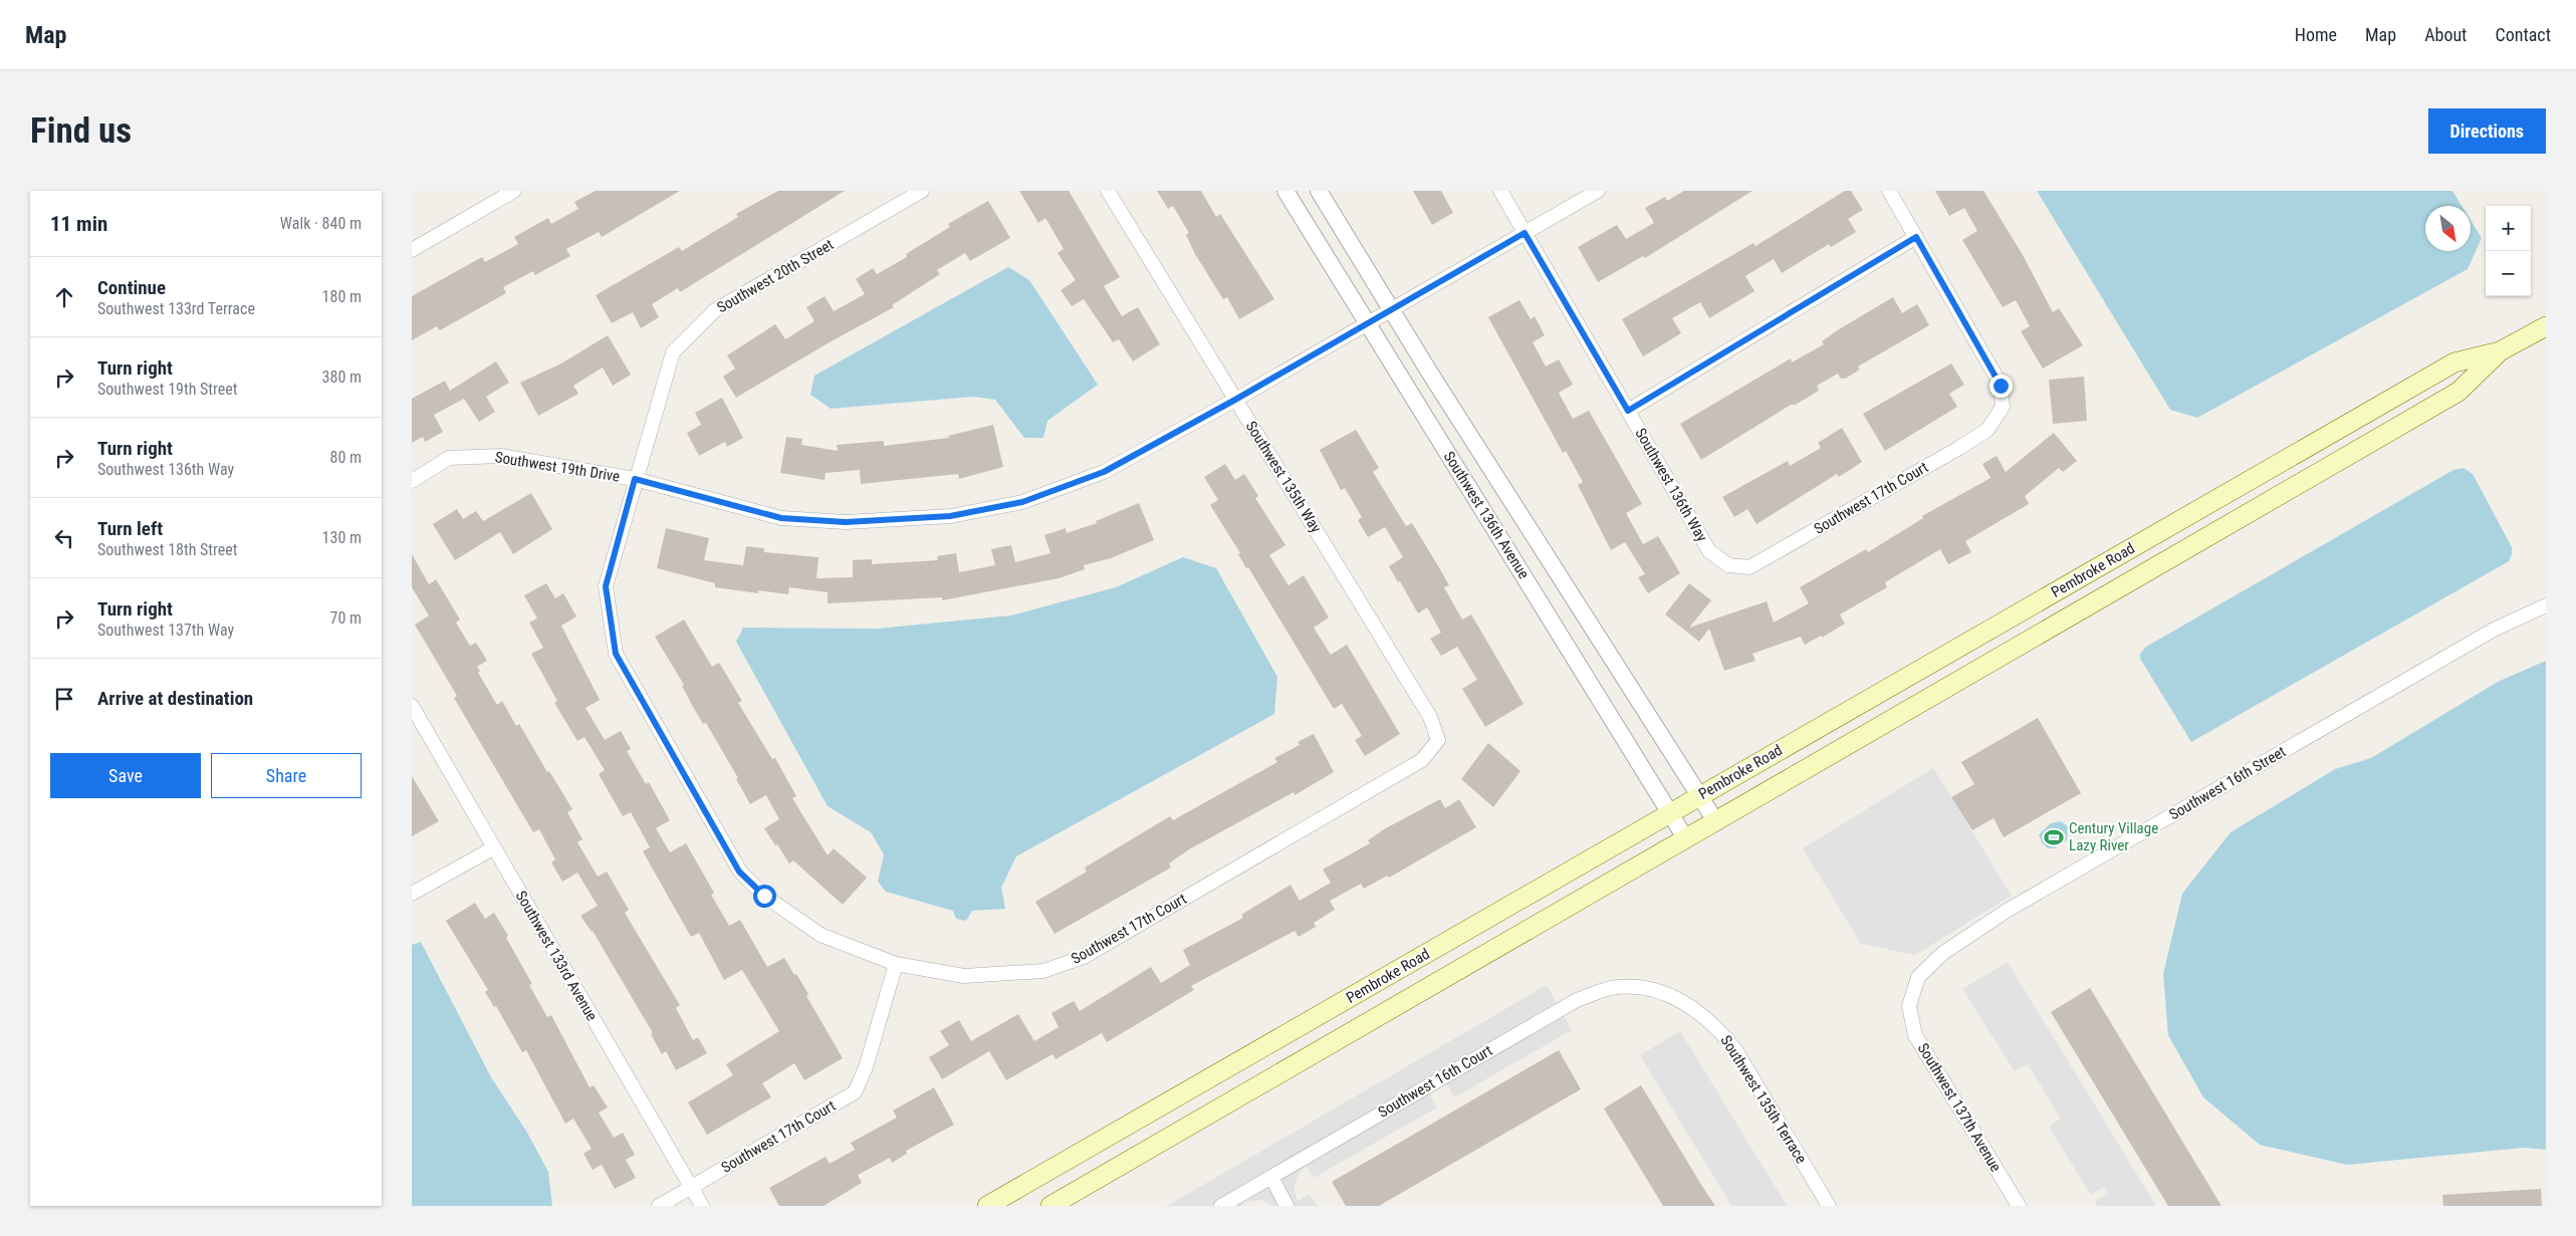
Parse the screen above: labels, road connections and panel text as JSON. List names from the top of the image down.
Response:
{
  "streets": {
    "main road": ["Pembroke Road"],
    "street": [
      "Southwest 20th Street",
      "Southwest 19th Drive",
      "Southwest 135th Way",
      "Southwest 136th Way",
      "Southwest 17th Court",
      "Southwest 136th Avenue",
      "Southwest 16th Street",
      "Southwest 133rd Avenue",
      "Southwest 16th Court",
      "Southwest 135th Terrace",
      "Southwest 137th Avenue"
    ]
  },
  "crossings": [
    ["Southwest 20th Street", "Southwest 19th Drive"],
    ["Southwest 20th Street", "Southwest 17th Court"],
    ["Southwest 19th Drive", "Southwest 135th Way"],
    ["Southwest 19th Drive", "Southwest 136th Way"],
    ["Southwest 19th Drive", "Southwest 136th Avenue"],
    ["Southwest 135th Way", "Southwest 17th Court"],
    ["Southwest 136th Way", "Southwest 17th Court"],
    ["Southwest 17th Court", "Southwest 133rd Avenue"],
    ["Southwest 136th Avenue", "Pembroke Road"],
    ["Southwest 16th Street", "Southwest 137th Avenue"],
    ["Southwest 16th Court", "Southwest 135th Terrace"]
  ],
  "places": {
    "sports": ["Century Village Lazy River"]
  },
  "north": "bottom right",
  "page": {
    "header": "Map",
    "nav": [
      "Home",
      "Map",
      "About",
      "Contact"
    ],
    "buttons": [
      "Directions",
      ["Save", "Share"]
    ],
    "title": "Find us",
    "heading": ["11 min", "Walk · 840 m"],
    "map_buttons": ["+", "−"],
    "list": [
      ["Continue", "Southwest 133rd Terrace", "180 m"],
      ["Turn right", "Southwest 19th Street", "380 m"],
      ["Turn right", "Southwest 136th Way", "80 m"],
      ["Turn left", "Southwest 18th Street", "130 m"],
      ["Turn right", "Southwest 137th Way", "70 m"],
      "Arrive at destination"
    ]
  }
}
